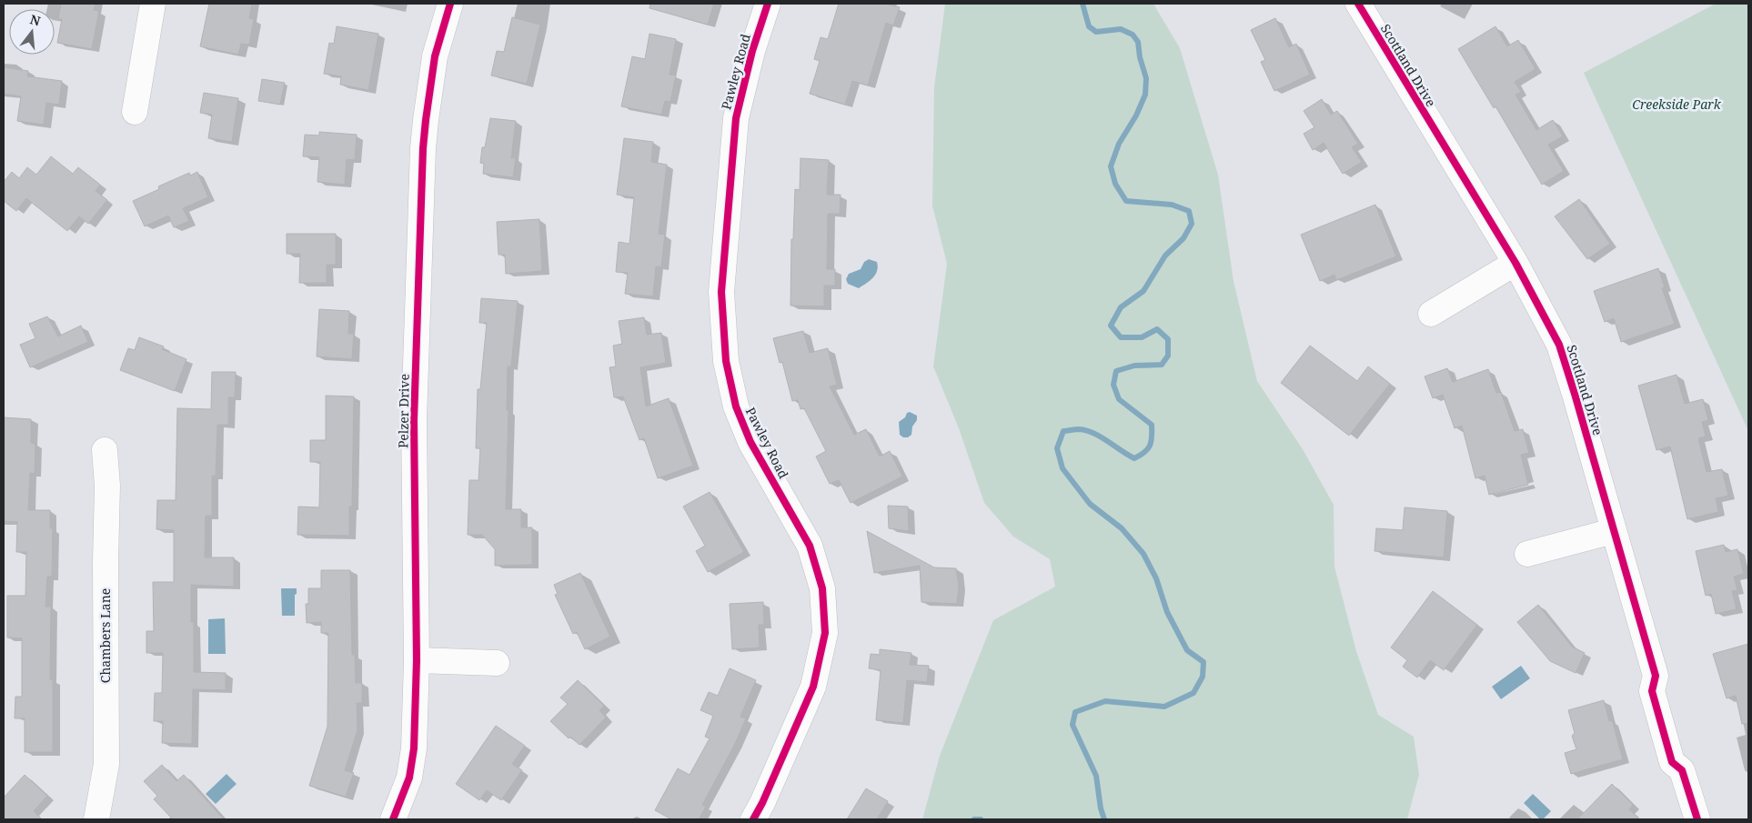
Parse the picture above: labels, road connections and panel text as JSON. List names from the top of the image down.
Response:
{
  "streets": {
    "street": [
      "Scottland Drive",
      "Pawley Road",
      "Pelzer Drive",
      "Chambers Lane"
    ]
  },
  "parks": ["Creekside Park"],
  "north": "top"
}
